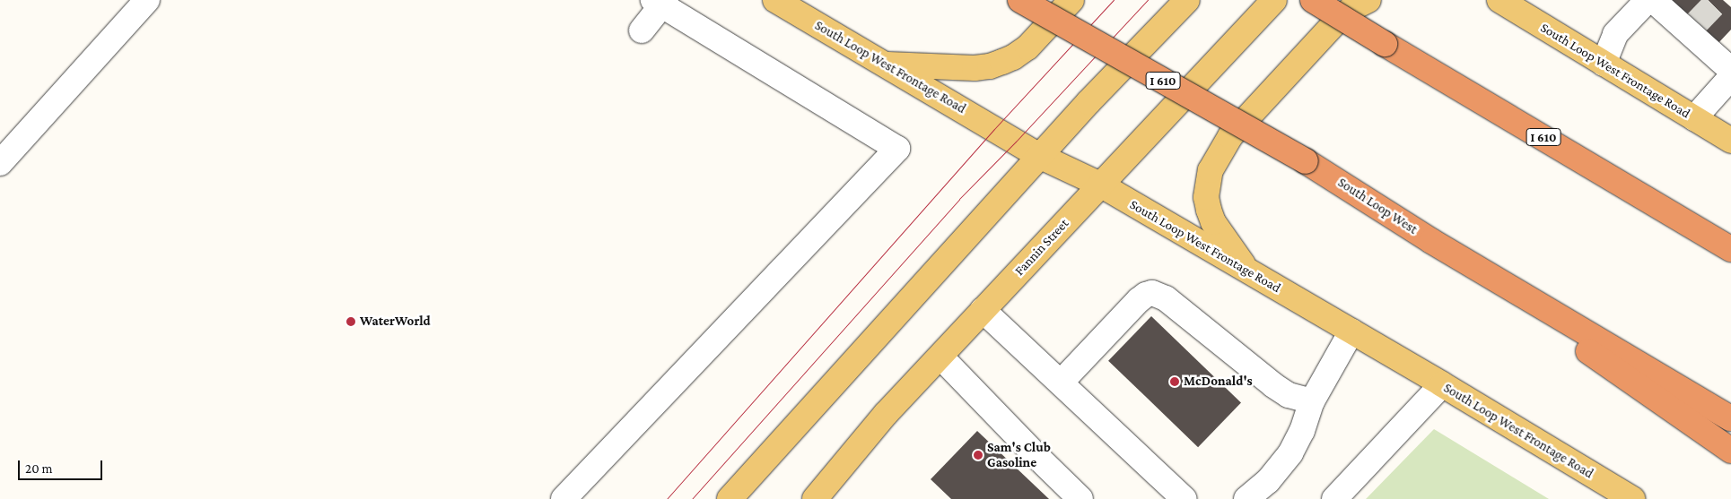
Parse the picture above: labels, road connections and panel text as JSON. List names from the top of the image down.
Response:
{
  "streets": {
    "highway": ["I 610", "South Loop West"],
    "main road": ["South Loop West Frontage Road", "Fannin Street"]
  },
  "crossings": [
    ["South Loop West Frontage Road", "Fannin Street"]
  ],
  "places": ["WaterWorld", "McDonald's", "Sam's Club Gasoline"],
  "scale_bar": "20 m"
}
